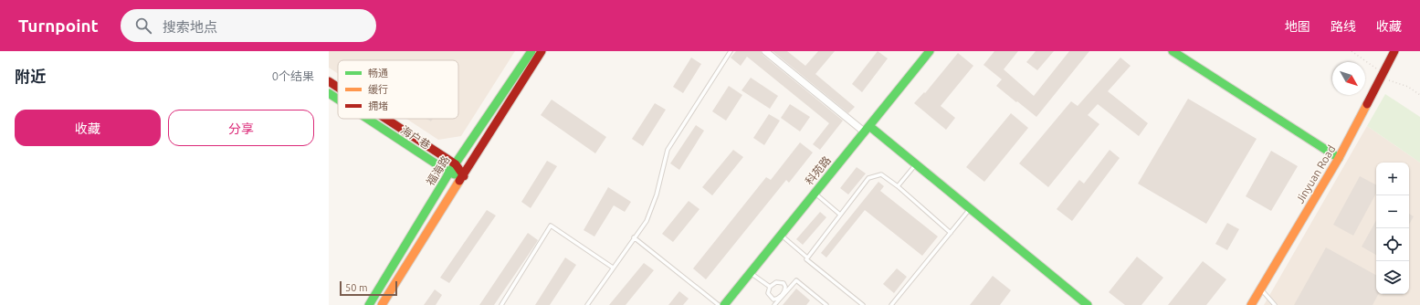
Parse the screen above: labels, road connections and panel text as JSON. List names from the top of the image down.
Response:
{
  "streets": {
    "street": [
      "海户巷",
      "福海路",
      "科苑路",
      "Jinyuan Road"
    ]
  },
  "crossings": [
    ["海户巷", "福海路"]
  ],
  "legend": ["畅通", "缓行", "拥堵"],
  "scale_bar": "50 m",
  "north": "bottom right",
  "page": {
    "header": "Turnpoint",
    "search": "搜索地点",
    "nav": ["地图", "路线", "收藏"],
    "heading": ["附近", "0个结果"],
    "buttons": ["收藏", "分享"],
    "map_buttons": ["+", "−"],
    "scale": "50 m"
  }
}
